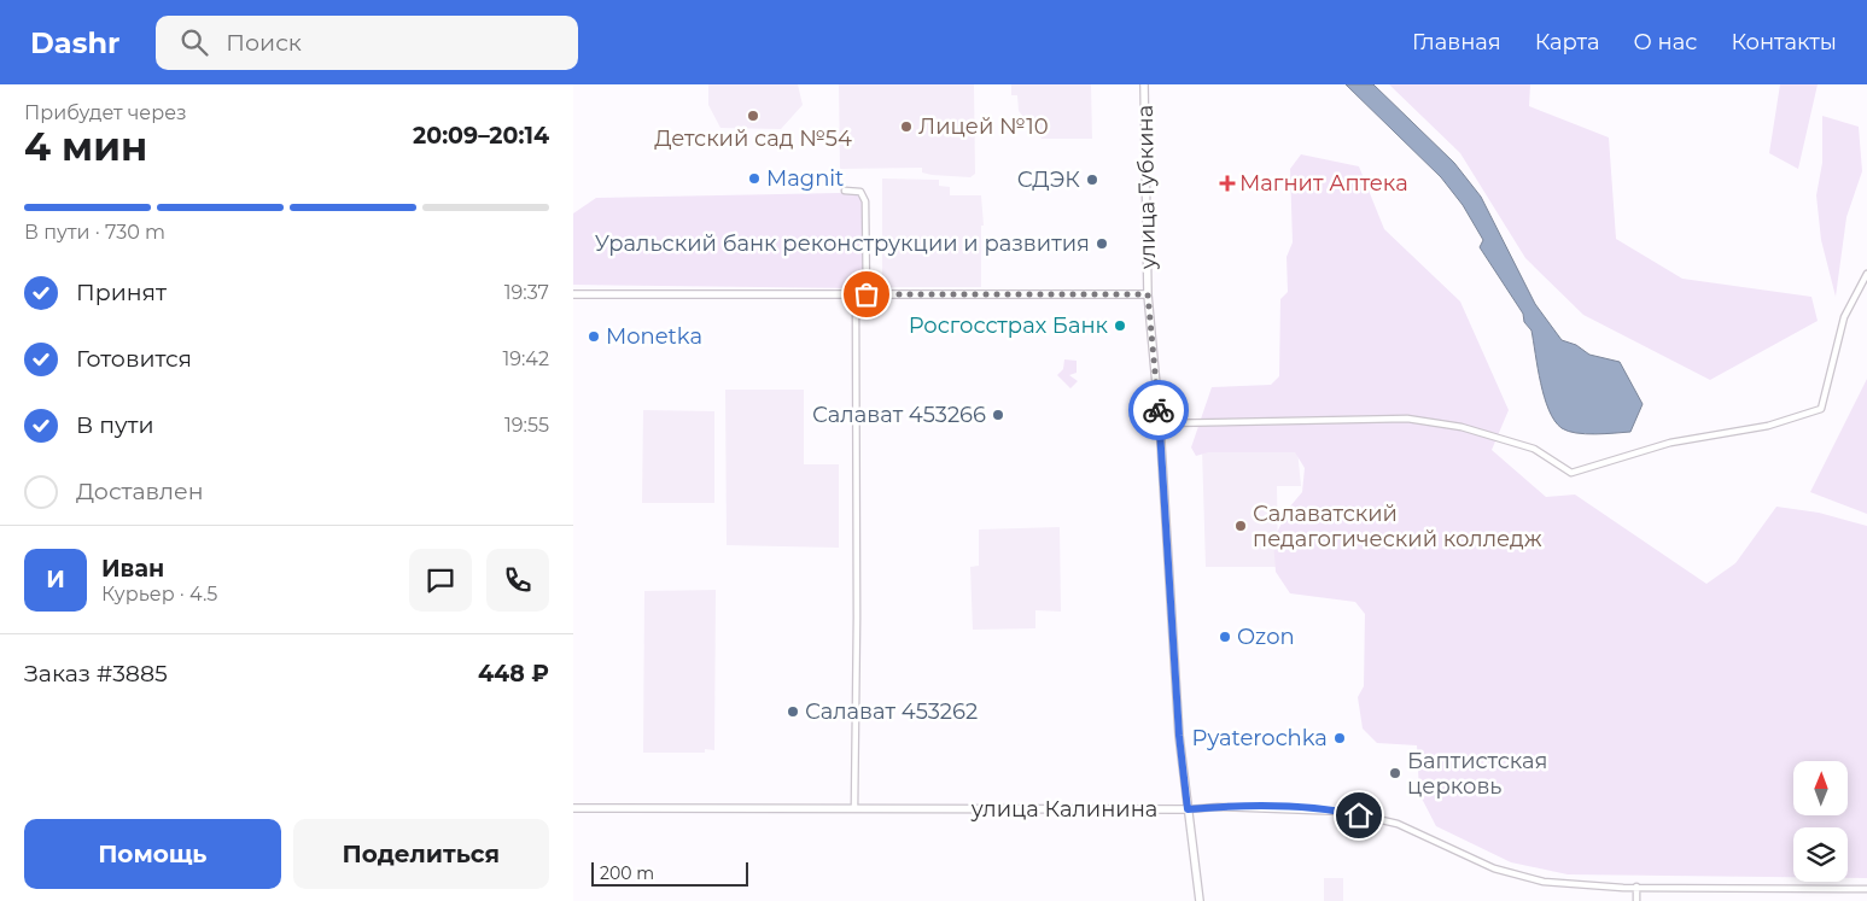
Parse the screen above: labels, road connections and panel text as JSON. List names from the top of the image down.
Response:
{
  "streets": {
    "street": ["улица Губкина", "улица Калинина"]
  },
  "crossings": [
    ["улица Губкина", "улица Калинина"]
  ],
  "places": {
    "other": [
      "Детский сад №54",
      "Лицей №10",
      "Magnit",
      "СДЭК",
      "Уральский банк реконструкции и развития",
      "Росгосстрах Банк",
      "Monetka",
      "Салават 453266",
      "Салаватский педагогический колледж",
      "Ozon",
      "Салават 453262",
      "Pyaterochka",
      "Баптистская церковь"
    ],
    "health": ["Магнит Аптека"]
  },
  "scale_bar": "200 m",
  "north": "top",
  "page": {
    "header": "Dashr",
    "search": "Поиск",
    "nav": [
      "Главная",
      "Карта",
      "О нас",
      "Контакты"
    ],
    "heading": ["4 мин", "Прибудет через", "20:09–20:14"],
    "panel": [
      "Иван",
      "Курьер · 4.5",
      "Заказ #3885",
      "448 ₽"
    ],
    "bar": "В пути · 730 m",
    "list": [
      ["Принят", "19:37"],
      ["Готовится", "19:42"],
      ["В пути", "19:55"],
      "Доставлен"
    ],
    "round": "И",
    "buttons": ["Помощь", "Поделиться"],
    "scale": "200 m"
  }
}
